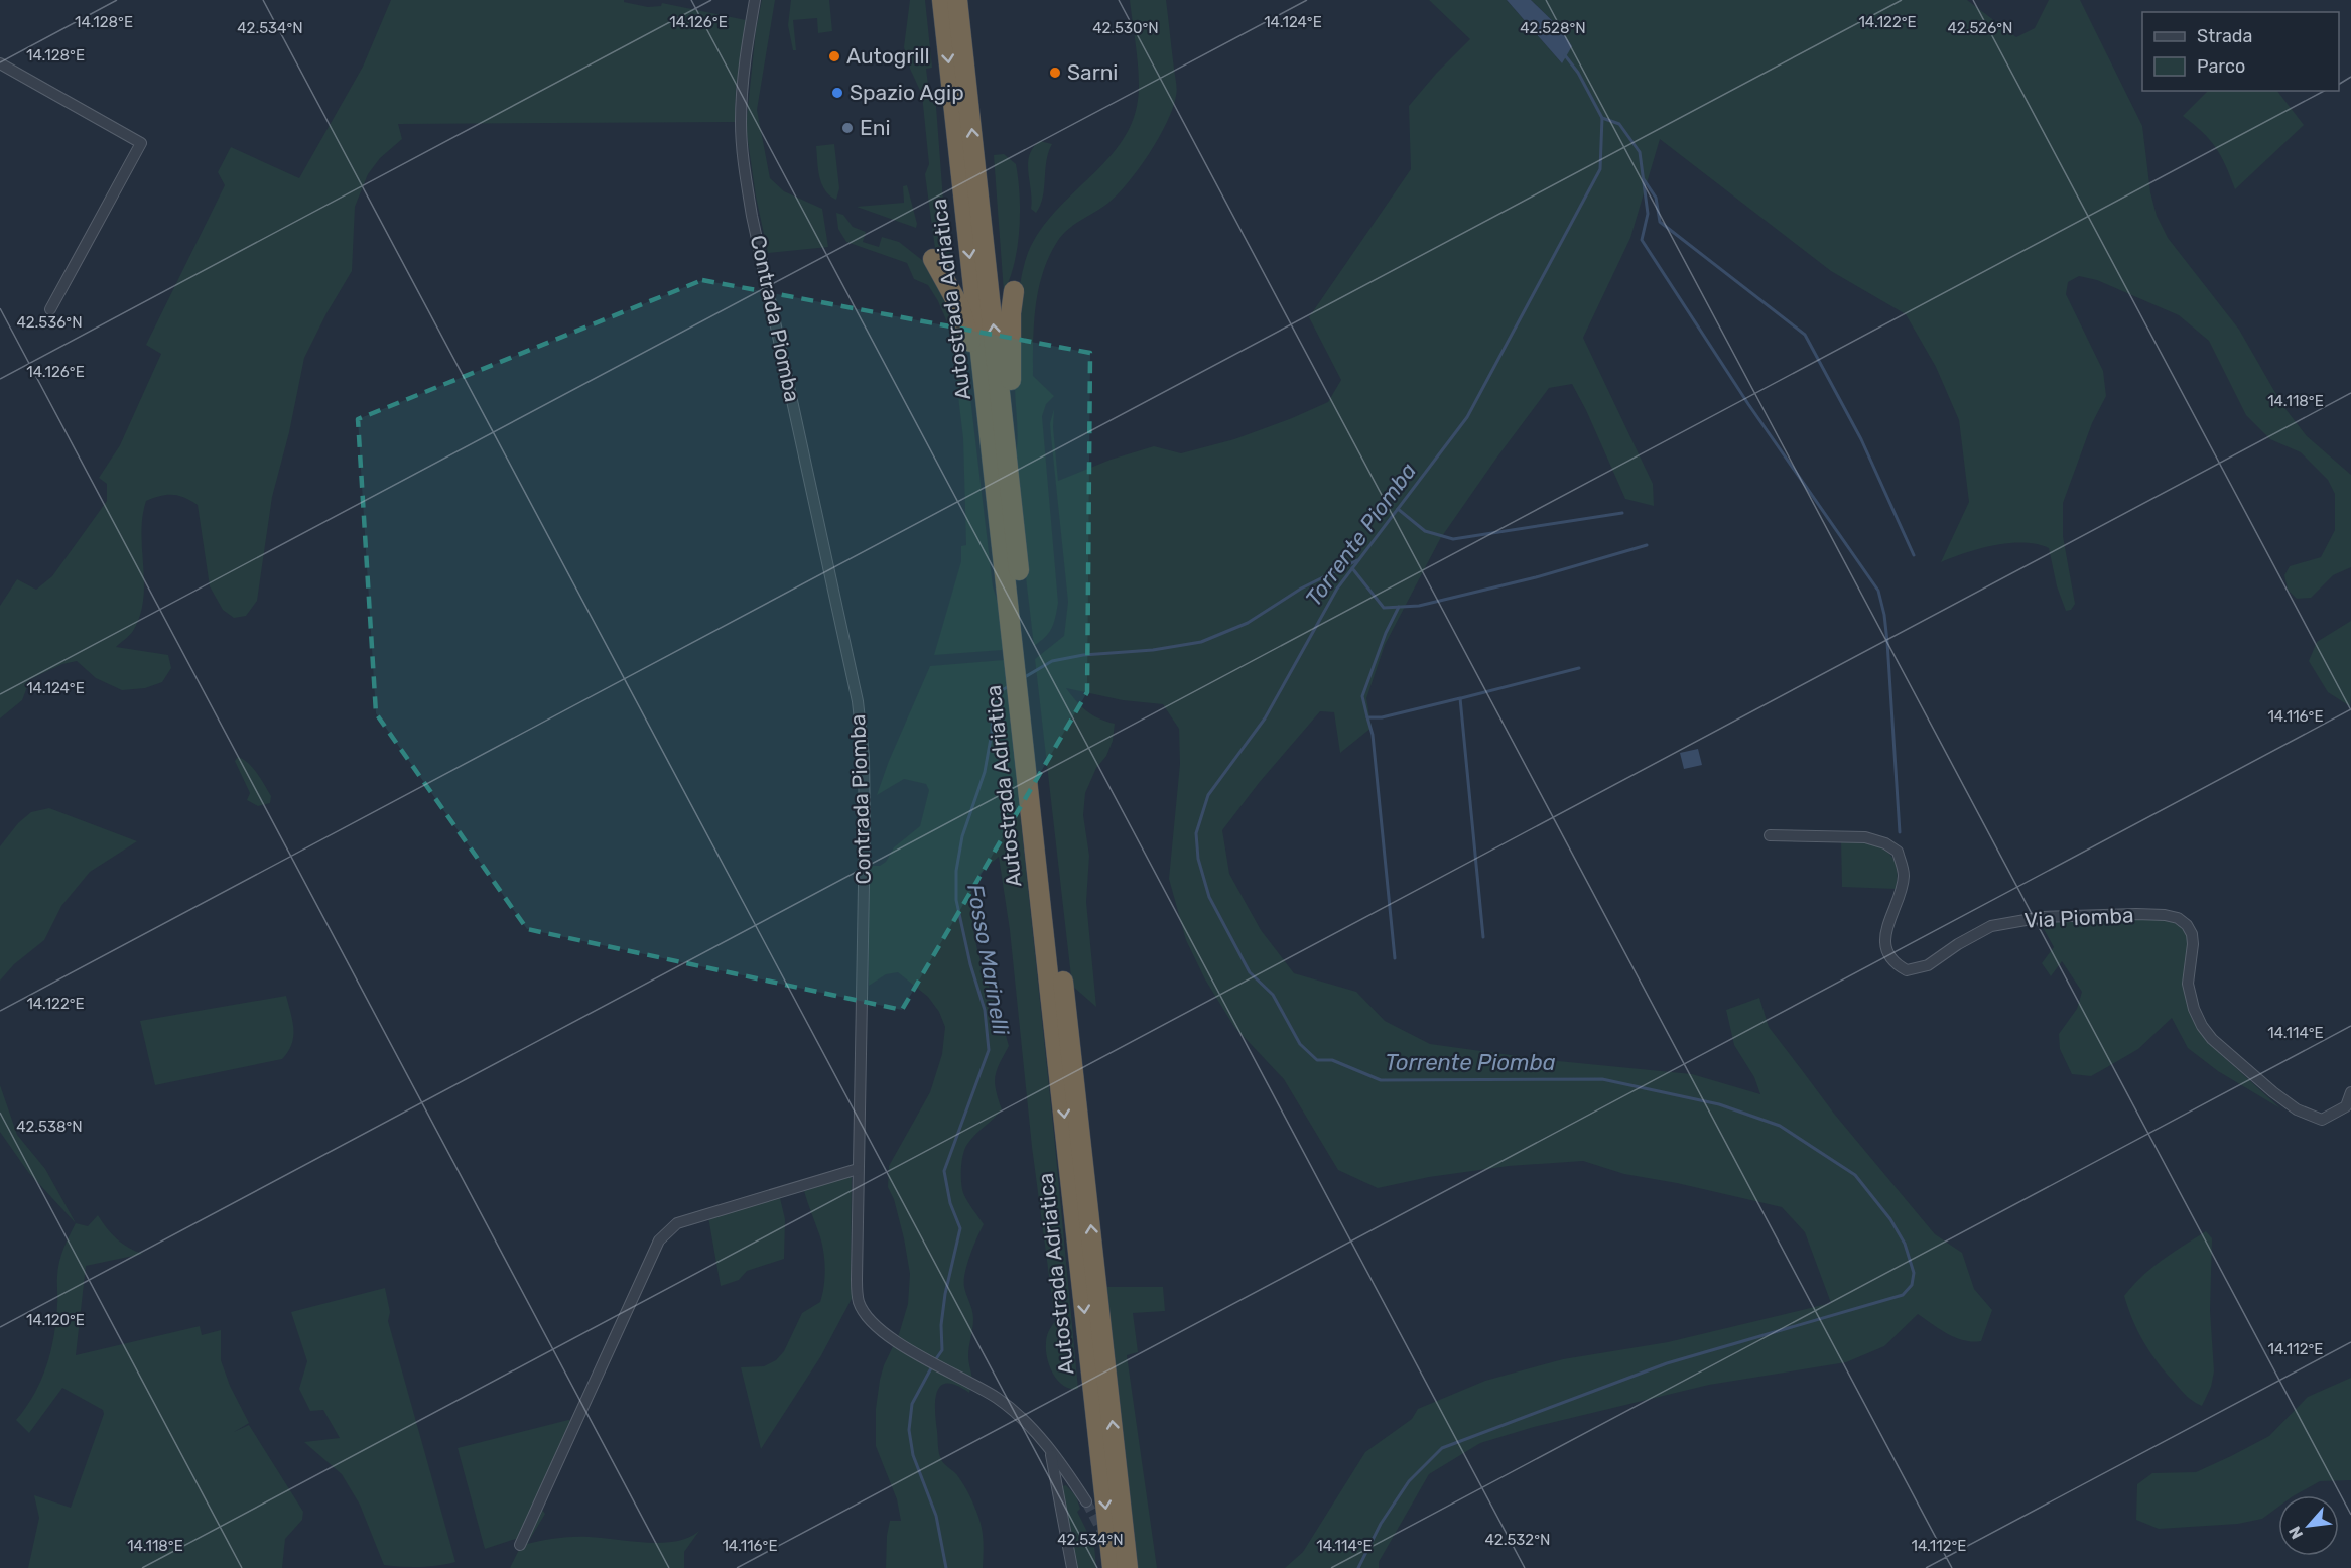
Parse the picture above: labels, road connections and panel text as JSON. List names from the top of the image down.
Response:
{
  "streets": {
    "highway": ["Autostrada Adriatica"],
    "street": ["Contrada Piomba", "Via Piomba"]
  },
  "water": ["Torrente Piomba", "Fosso Marinelli"],
  "places": [
    "Autogrill",
    "Sarni",
    "Spazio Agip",
    "Eni"
  ],
  "legend": ["Strada", "Parco"],
  "north": "bottom left",
  "coordinates": [
    "14.128°E",
    "14.122°E",
    "14.126°E",
    "14.124°E",
    "42.528°N",
    "42.526°N",
    "42.534°N",
    "42.530°N",
    "42.536°N",
    "14.118°E",
    "14.116°E",
    "14.114°E",
    "42.538°N",
    "14.120°E",
    "14.112°E",
    "42.532°N"
  ]
}
